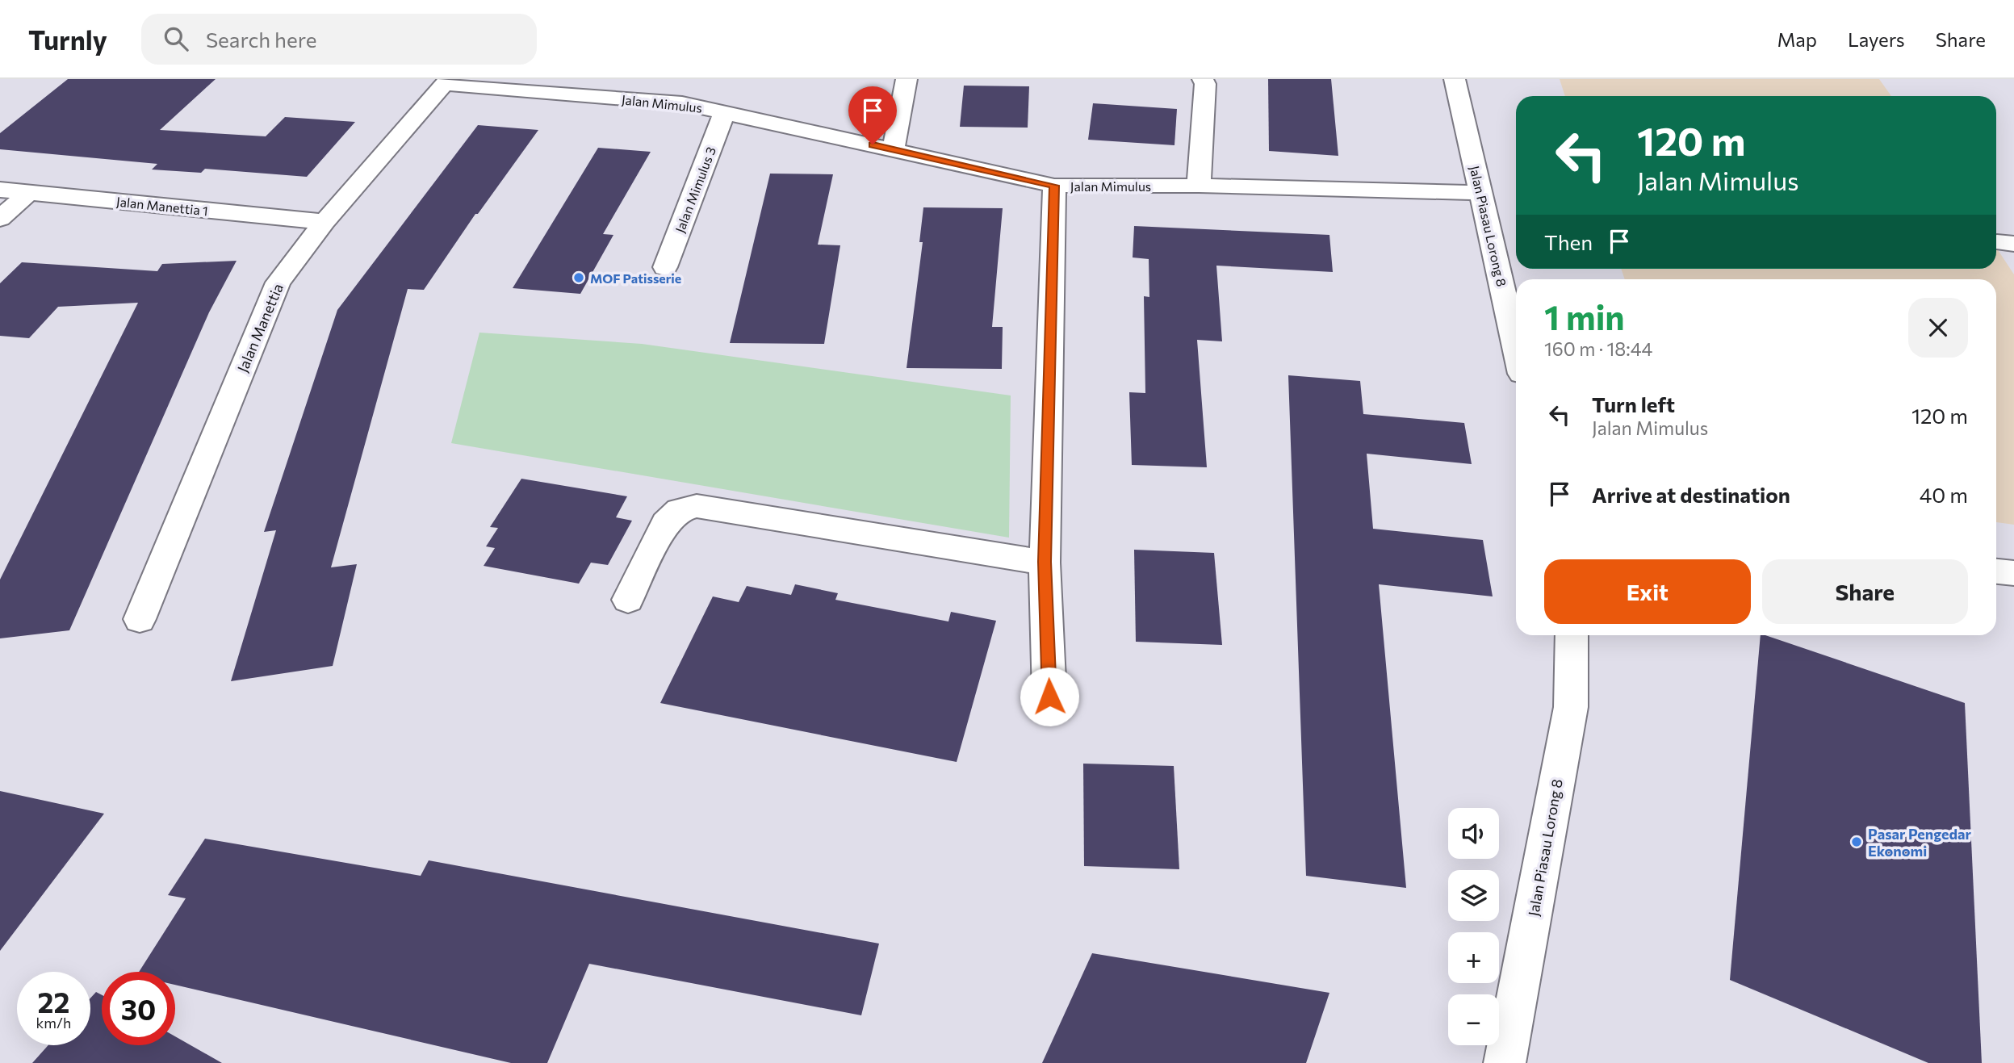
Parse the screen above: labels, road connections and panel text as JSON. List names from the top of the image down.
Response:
{
  "streets": {
    "street": [
      "Jalan Mimulus",
      "Jalan Mimulus 3",
      "Jalan Manettia 1",
      "Jalan Piasau Lorong 8",
      "Jalan Manettia"
    ]
  },
  "crossings": [
    ["Jalan Mimulus", "Jalan Mimulus 3"],
    ["Jalan Mimulus", "Jalan Piasau Lorong 8"],
    ["Jalan Mimulus", "Jalan Manettia"],
    ["Jalan Manettia 1", "Jalan Manettia"]
  ],
  "places": ["MOF Patisserie", "Pasar Pengedar Ekonomi"],
  "page": {
    "header": "Turnly",
    "search": "Search here",
    "nav": ["Map", "Layers", "Share"],
    "turn": ["120 m", "Jalan Mimulus"],
    "then": "Then",
    "heading": ["1 min", "160 m · 18:44"],
    "list": [
      {
        "name": "Turn left",
        "note": "Jalan Mimulus",
        "value": "120 m"
      },
      {
        "name": "Arrive at destination",
        "value": "40 m"
      }
    ],
    "buttons": ["Exit", "Share"],
    "map_buttons": ["+", "−"],
    "speed": "22 km/h",
    "limit": "30"
  }
}
